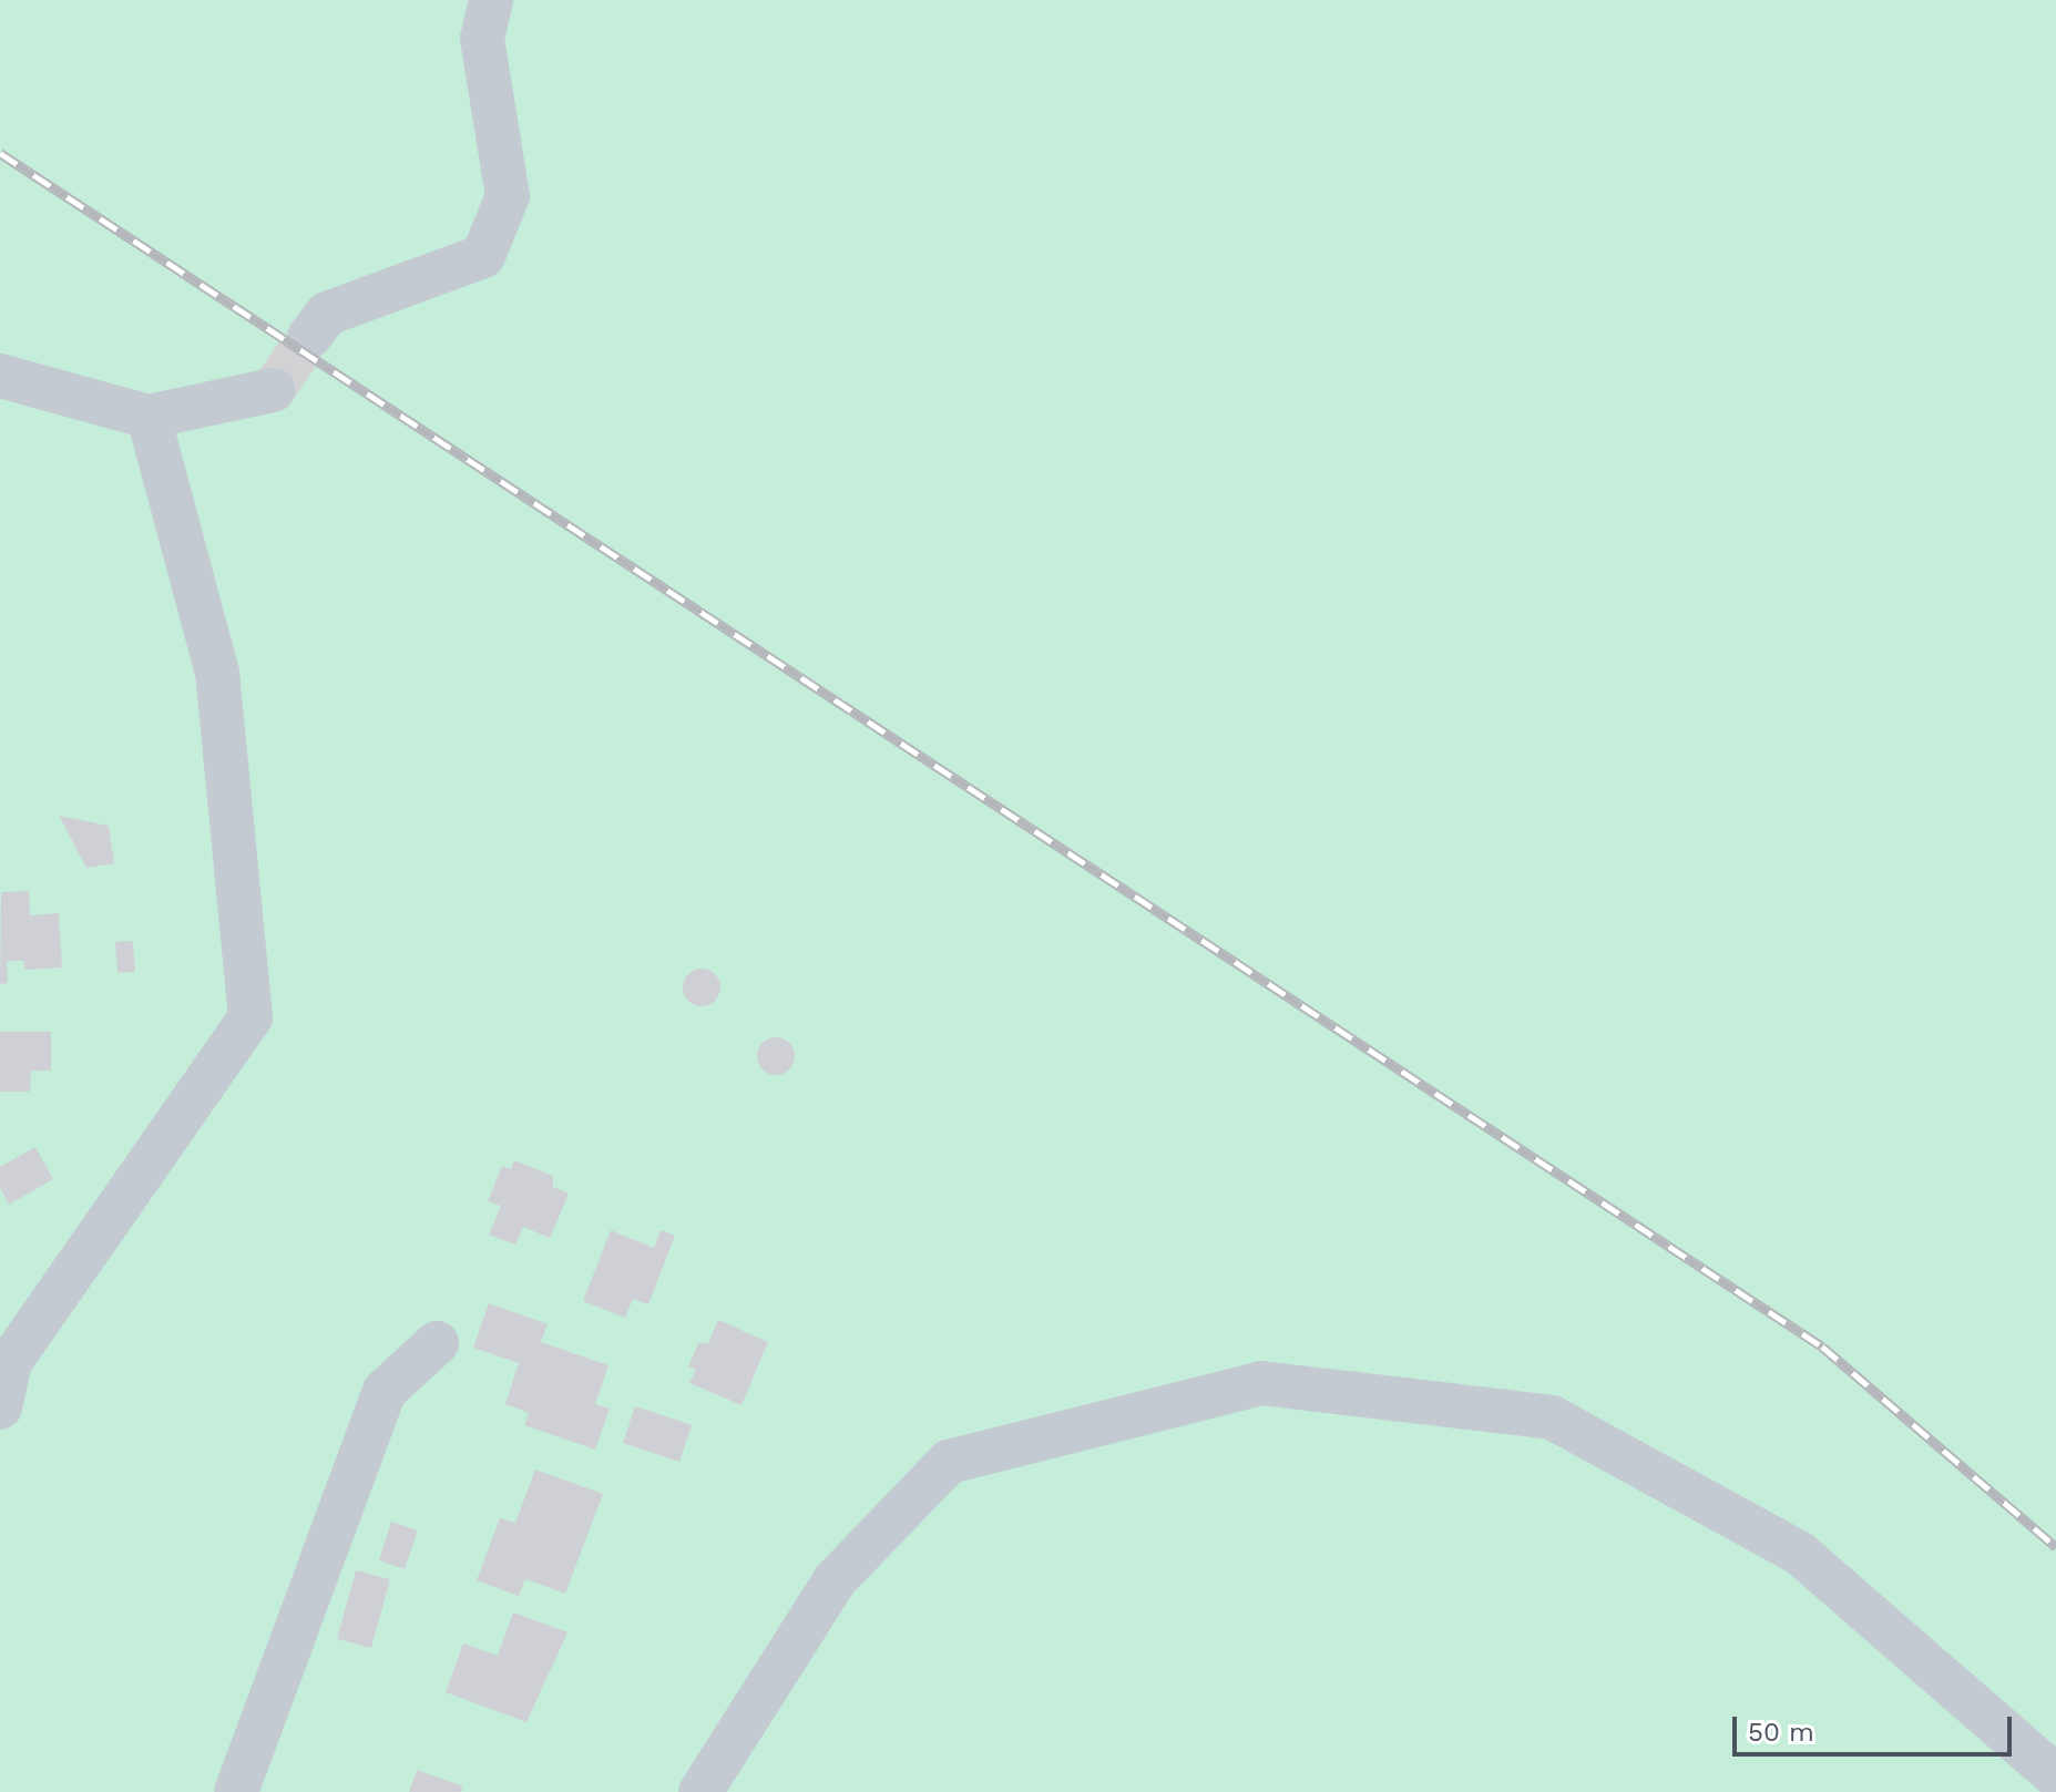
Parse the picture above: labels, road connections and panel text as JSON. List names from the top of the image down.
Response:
{
  "scale_bar": "50 m"
}
